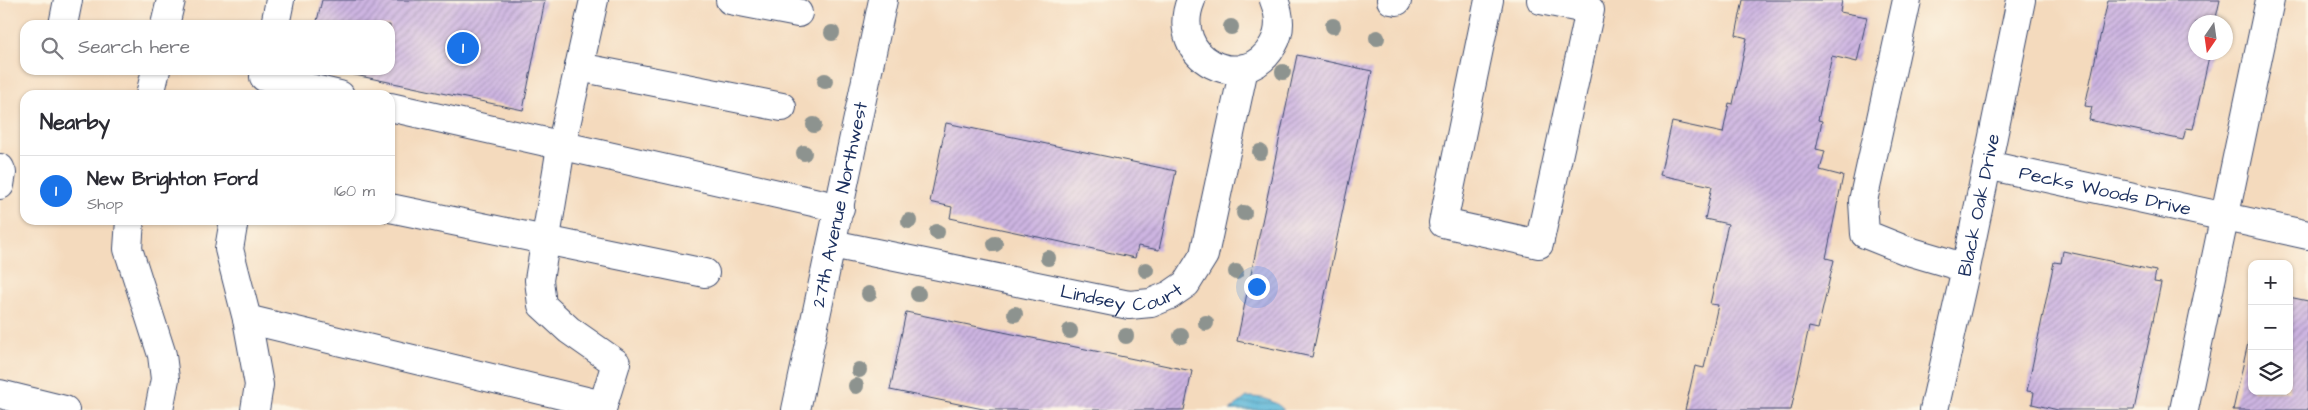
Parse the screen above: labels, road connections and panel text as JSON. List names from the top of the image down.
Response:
{
  "streets": {
    "street": [
      "Pecks Woods Drive",
      "27th Avenue Northwest",
      "Black Oak Drive",
      "Lindsey Court"
    ]
  },
  "crossings": [
    ["Pecks Woods Drive", "Black Oak Drive"],
    ["27th Avenue Northwest", "Lindsey Court"]
  ],
  "north": "bottom",
  "page": {
    "search": "Search here",
    "pins": "1",
    "heading": "Nearby",
    "list": [
      {
        "mark": "1",
        "name": "New Brighton Ford",
        "note": "Shop",
        "value": "160 m"
      }
    ],
    "map_buttons": ["+", "−"]
  }
}
